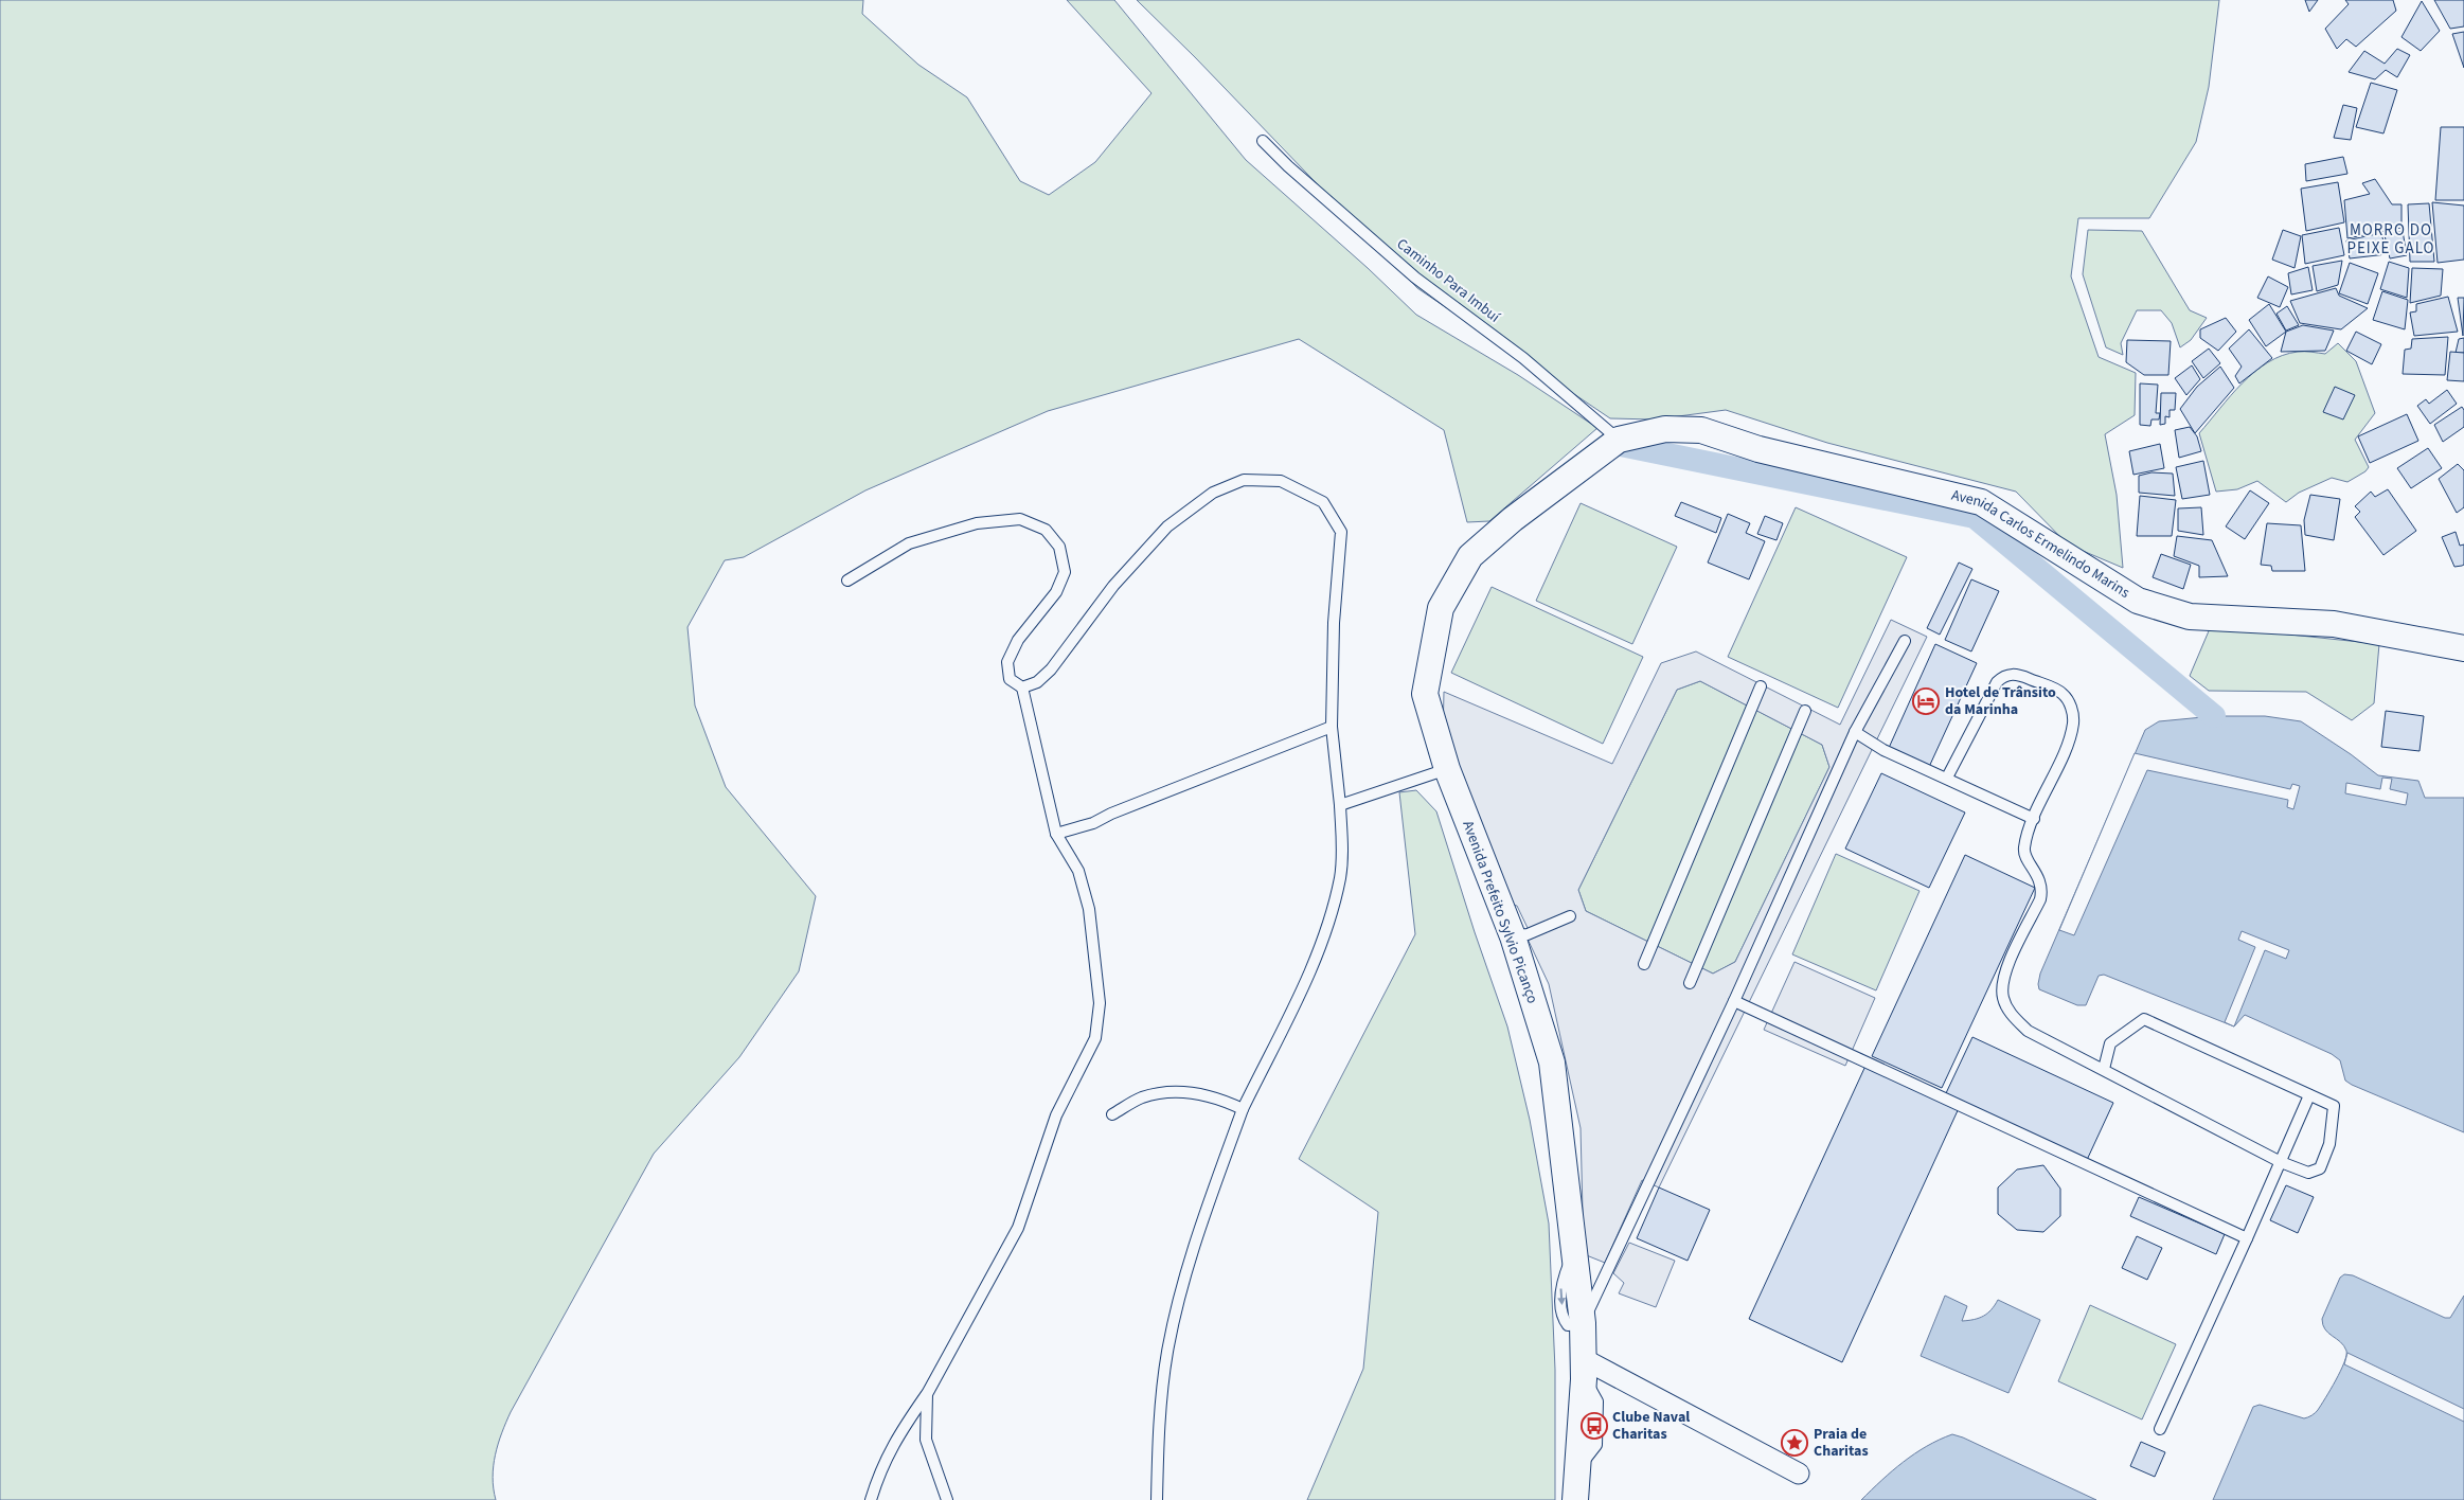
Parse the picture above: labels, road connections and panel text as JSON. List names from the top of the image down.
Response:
{
  "streets": {
    "street": ["Avenida Carlos Ermelindo Marins", "Avenida Prefeito Sylvio Picanço"],
    "lane": ["Caminho Para Imbuí"]
  },
  "crossings": [
    ["Caminho Para Imbuí", "Avenida Carlos Ermelindo Marins"],
    ["Caminho Para Imbuí", "Avenida Prefeito Sylvio Picanço"],
    ["Avenida Carlos Ermelindo Marins", "Avenida Prefeito Sylvio Picanço"]
  ],
  "districts": ["MORRO DO PEIXE GALO"],
  "places": {
    "hotel": ["Hotel de Trânsito da Marinha"],
    "bus stop": ["Clube Naval Charitas"],
    "place": ["Praia de Charitas"]
  }
}
